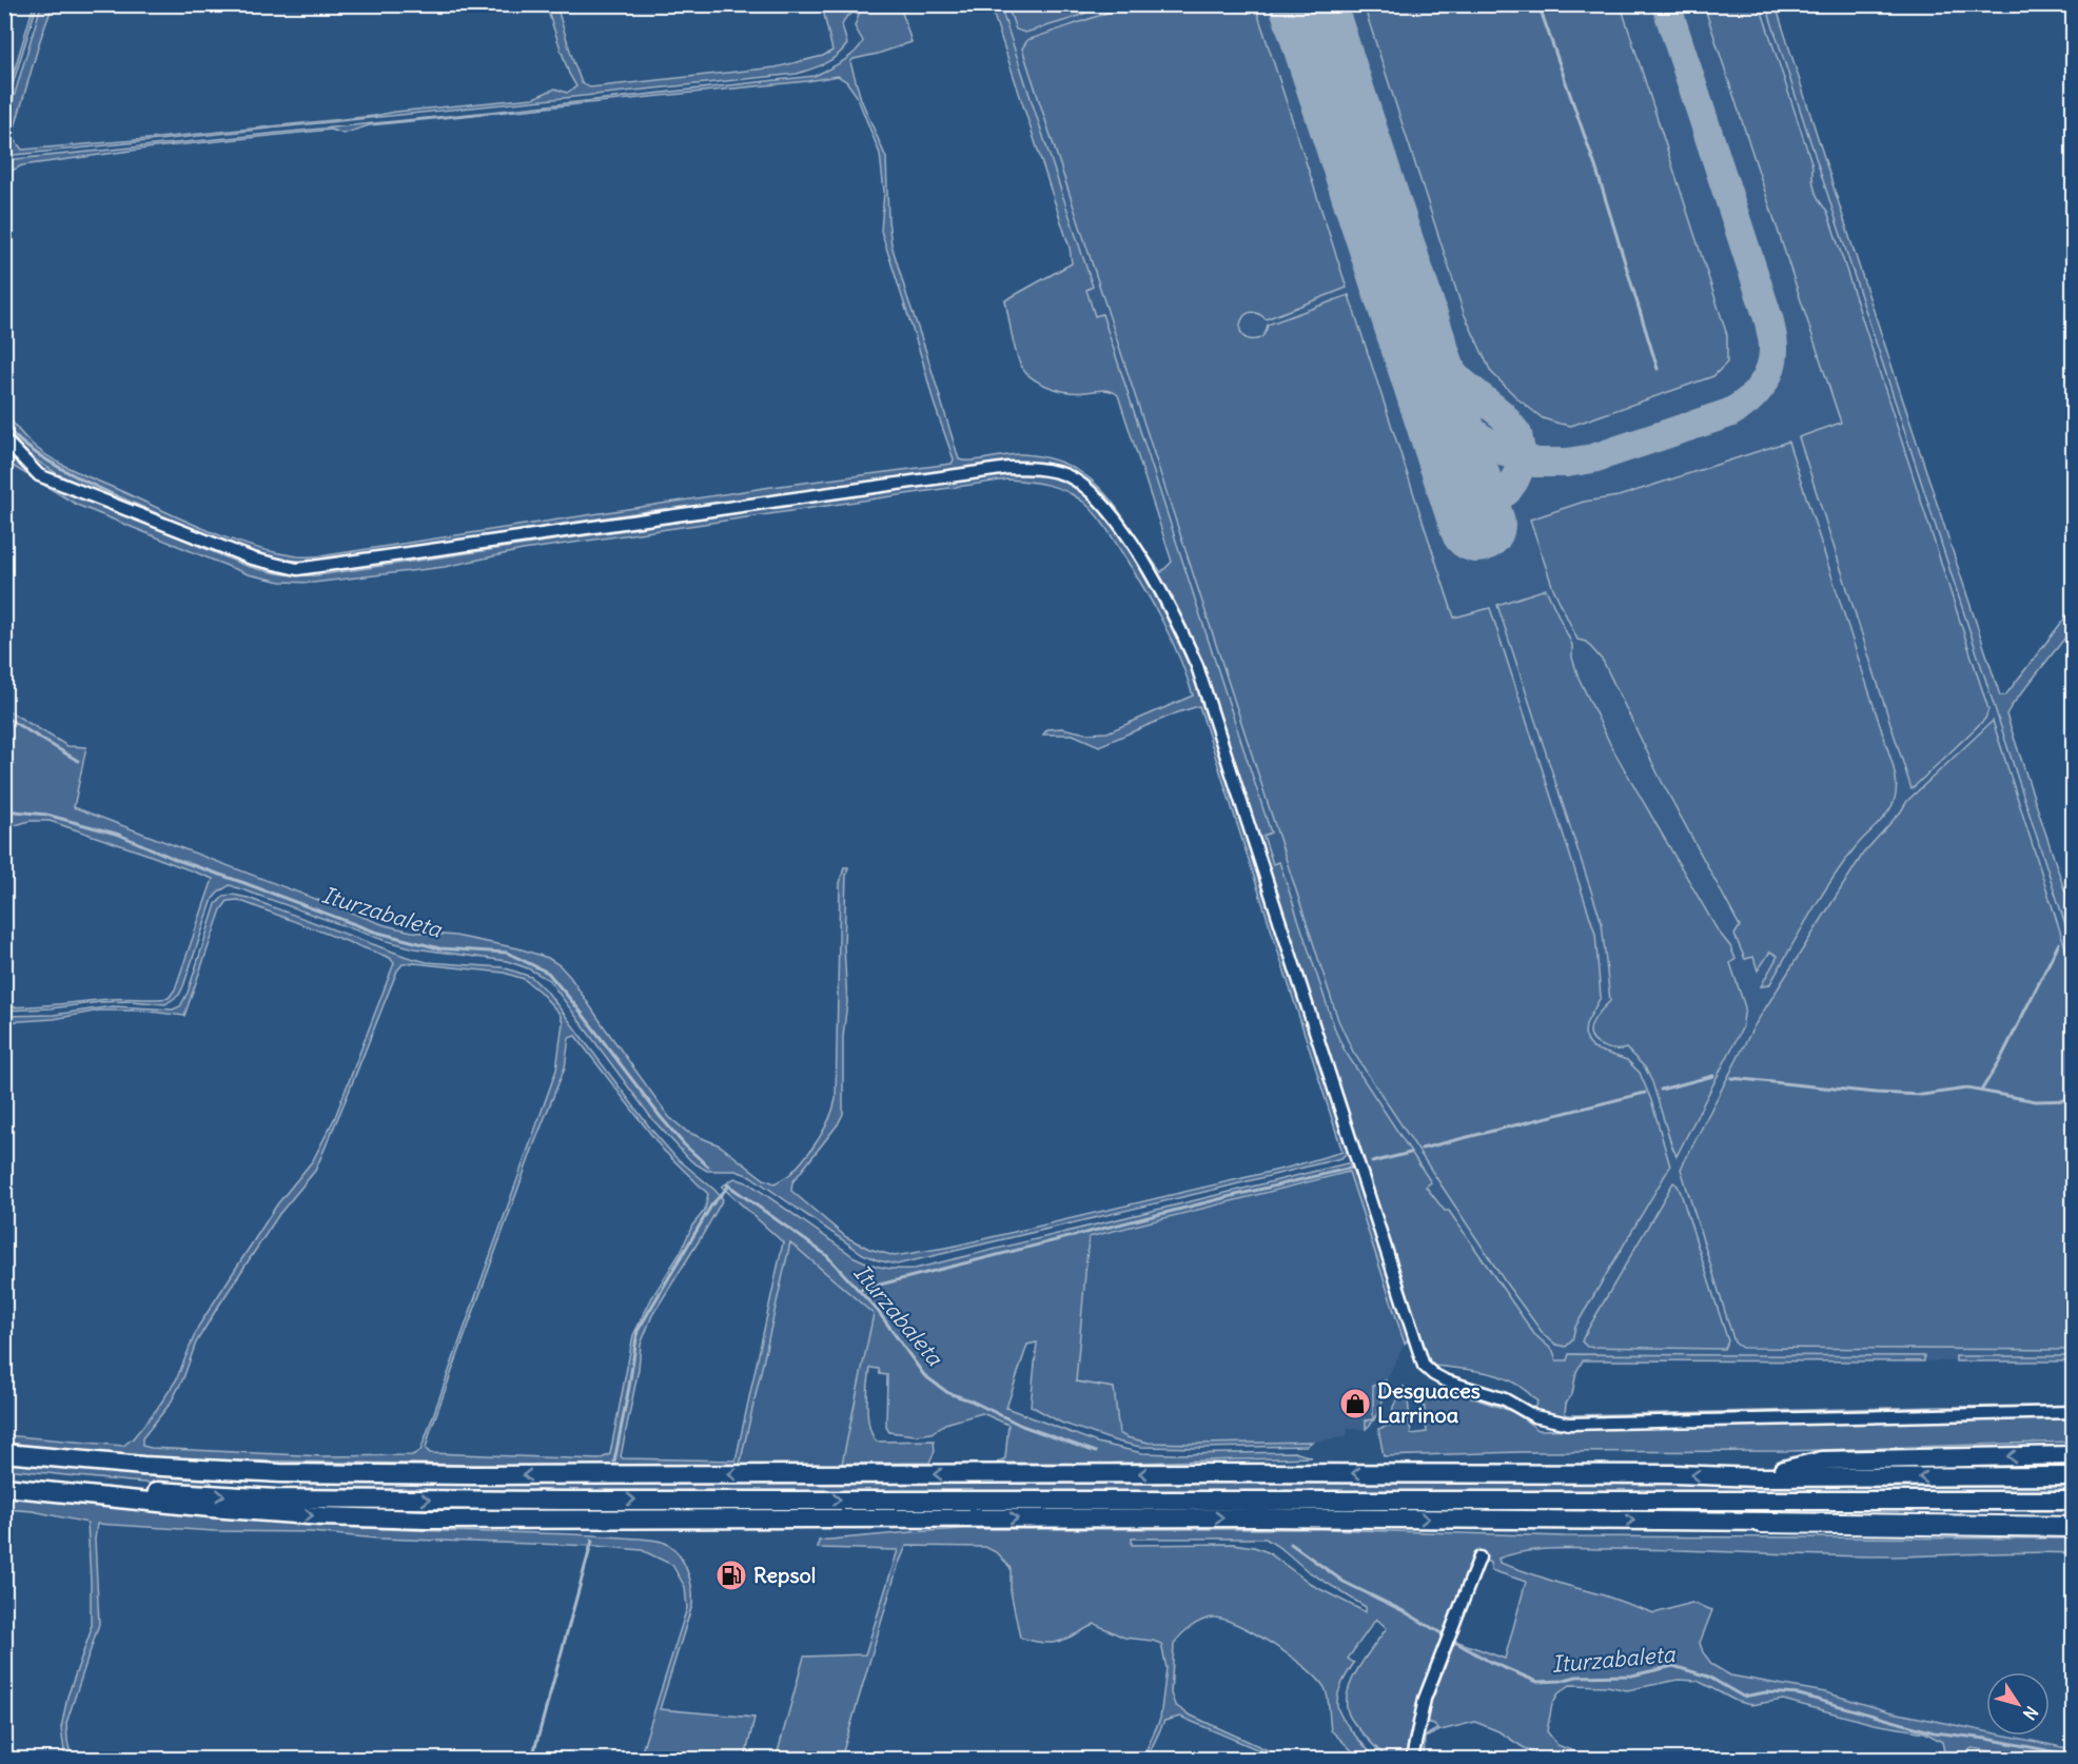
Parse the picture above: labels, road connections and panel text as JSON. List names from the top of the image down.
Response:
{
  "water": ["Iturzabaleta"],
  "places": {
    "shop": ["Desguaces Larrinoa"],
    "fuel station": ["Repsol"]
  },
  "north": "bottom right"
}
